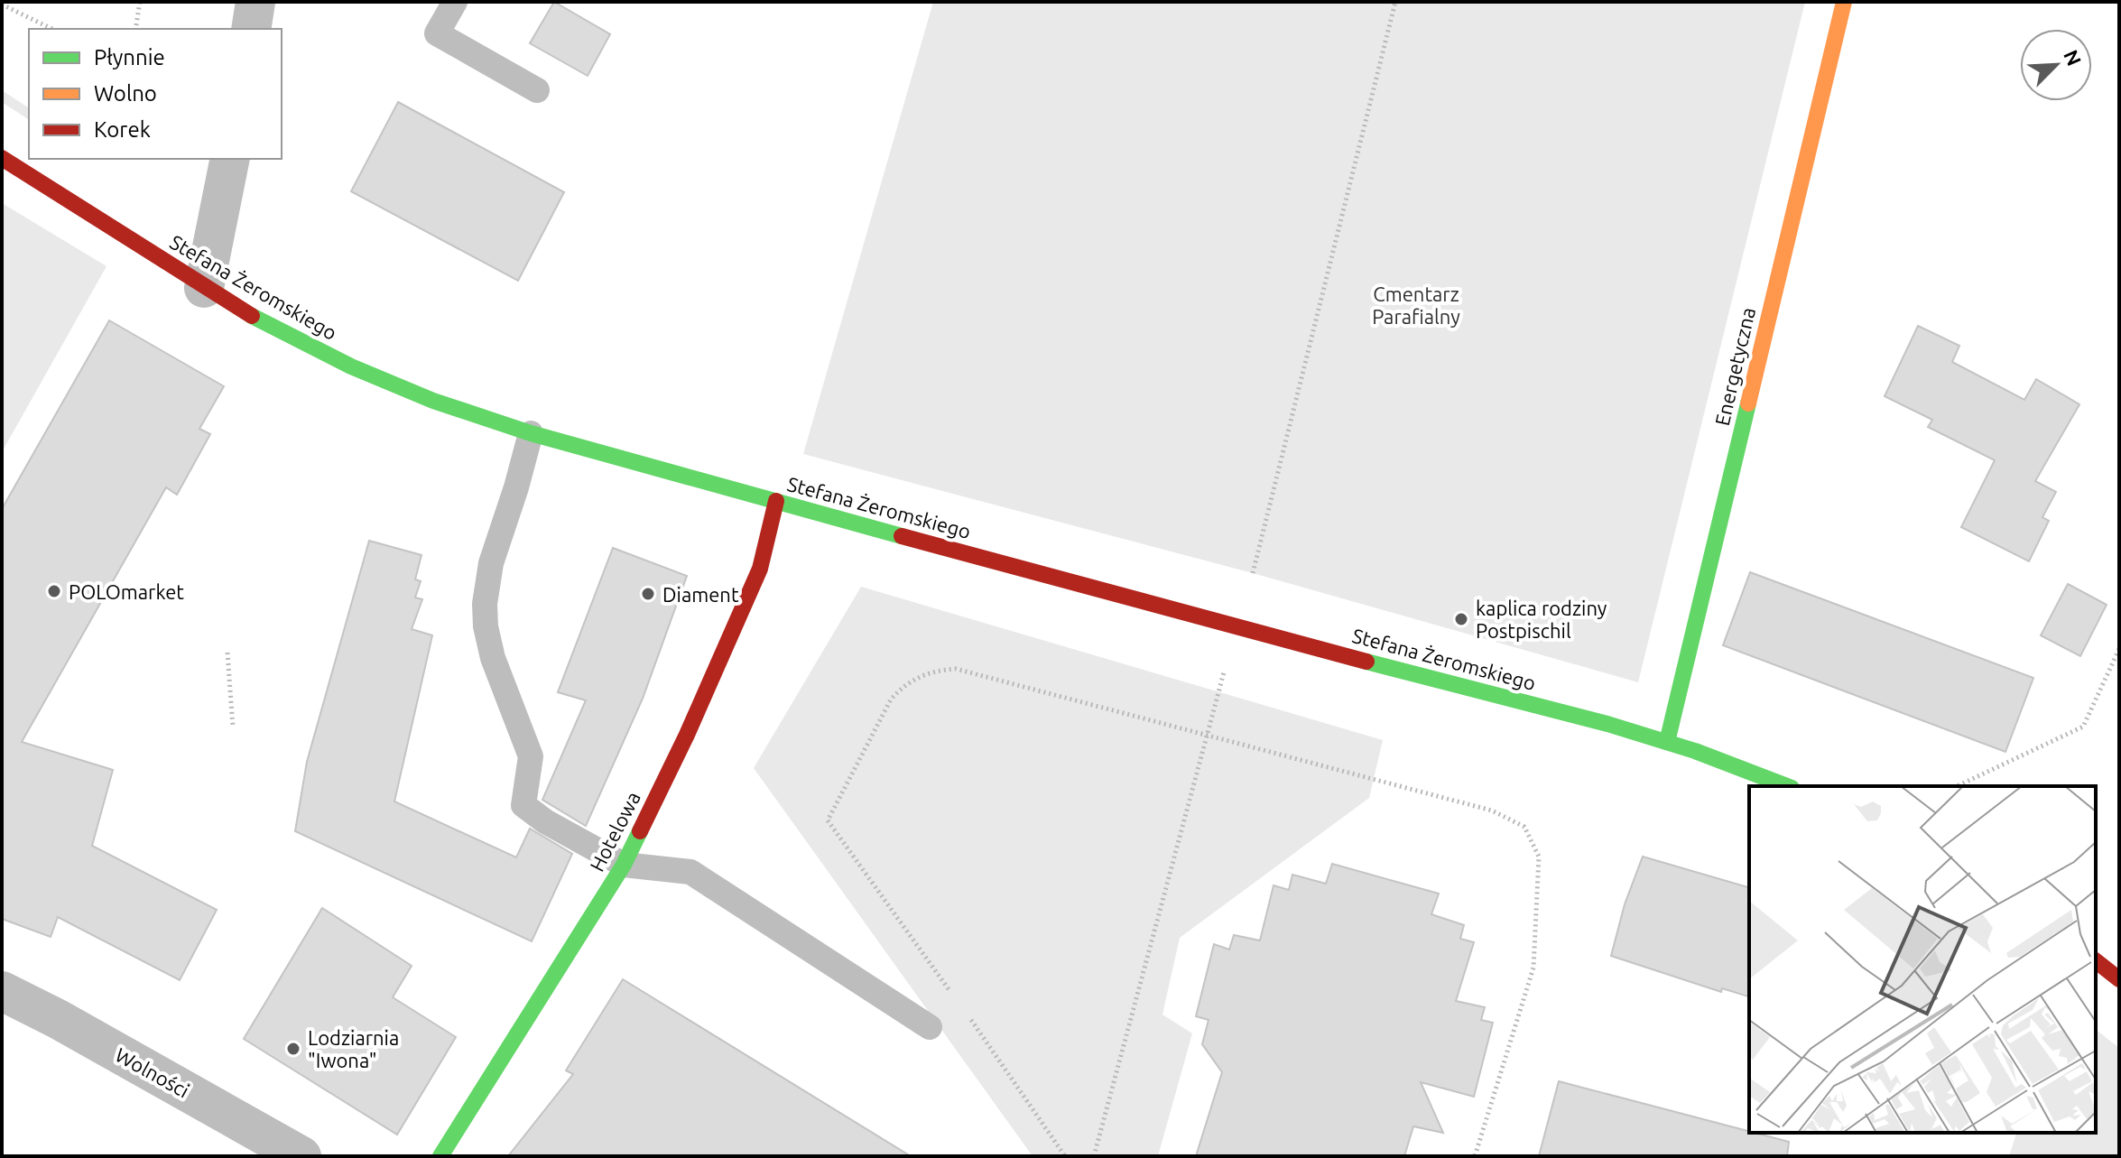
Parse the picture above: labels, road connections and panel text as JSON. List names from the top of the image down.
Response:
{
  "streets": {
    "street": [
      "Stefana Żeromskiego",
      "Energetyczna",
      "Hotelowa",
      "Wolności"
    ]
  },
  "crossings": [
    ["Stefana Żeromskiego", "Energetyczna"],
    ["Stefana Żeromskiego", "Hotelowa"]
  ],
  "parks": ["Cmentarz Parafialny"],
  "places": [
    "POLOmarket",
    "Diament",
    "kaplica rodziny Postpischil",
    "Lodziarnia \"Iwona\""
  ],
  "legend": ["Płynnie", "Wolno", "Korek"],
  "north": "top right"
}
